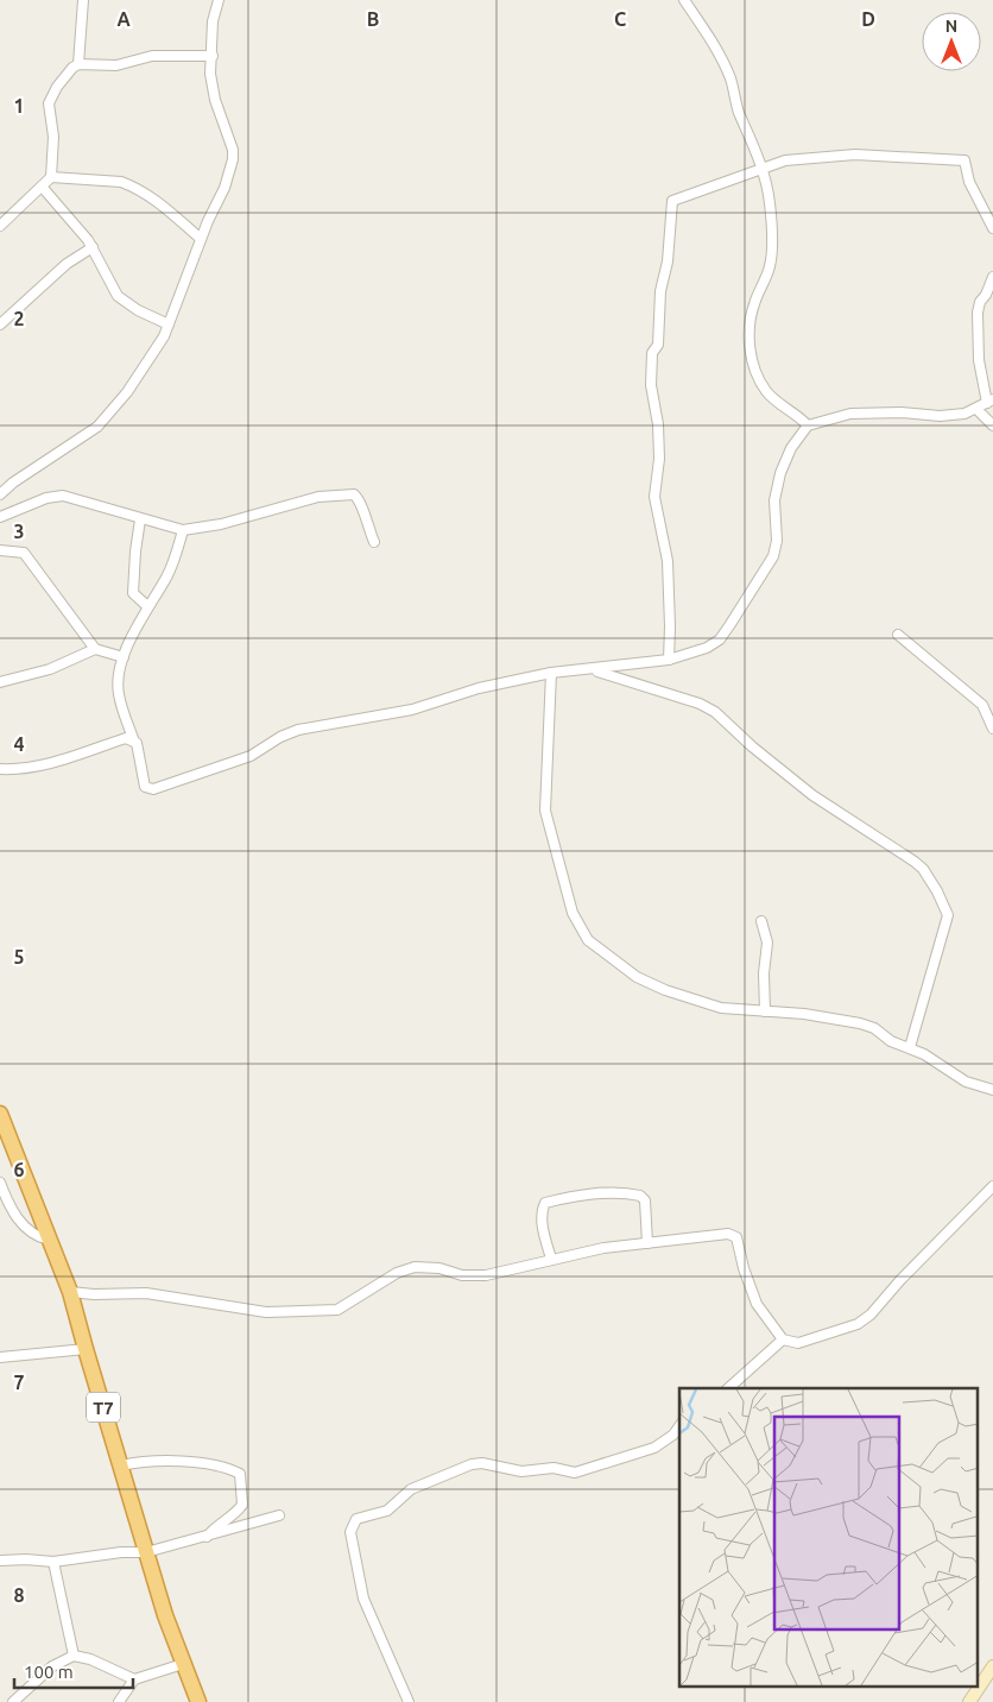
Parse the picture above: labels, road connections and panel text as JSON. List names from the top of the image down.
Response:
{
  "streets": {
    "highway": ["T7"]
  },
  "scale_bar": "100 m",
  "north": "top",
  "grid": {
    "columns": [
      "A",
      "B",
      "C",
      "D"
    ],
    "rows": [
      "1",
      "2",
      "3",
      "4",
      "5",
      "6",
      "7",
      "8"
    ]
  }
}
